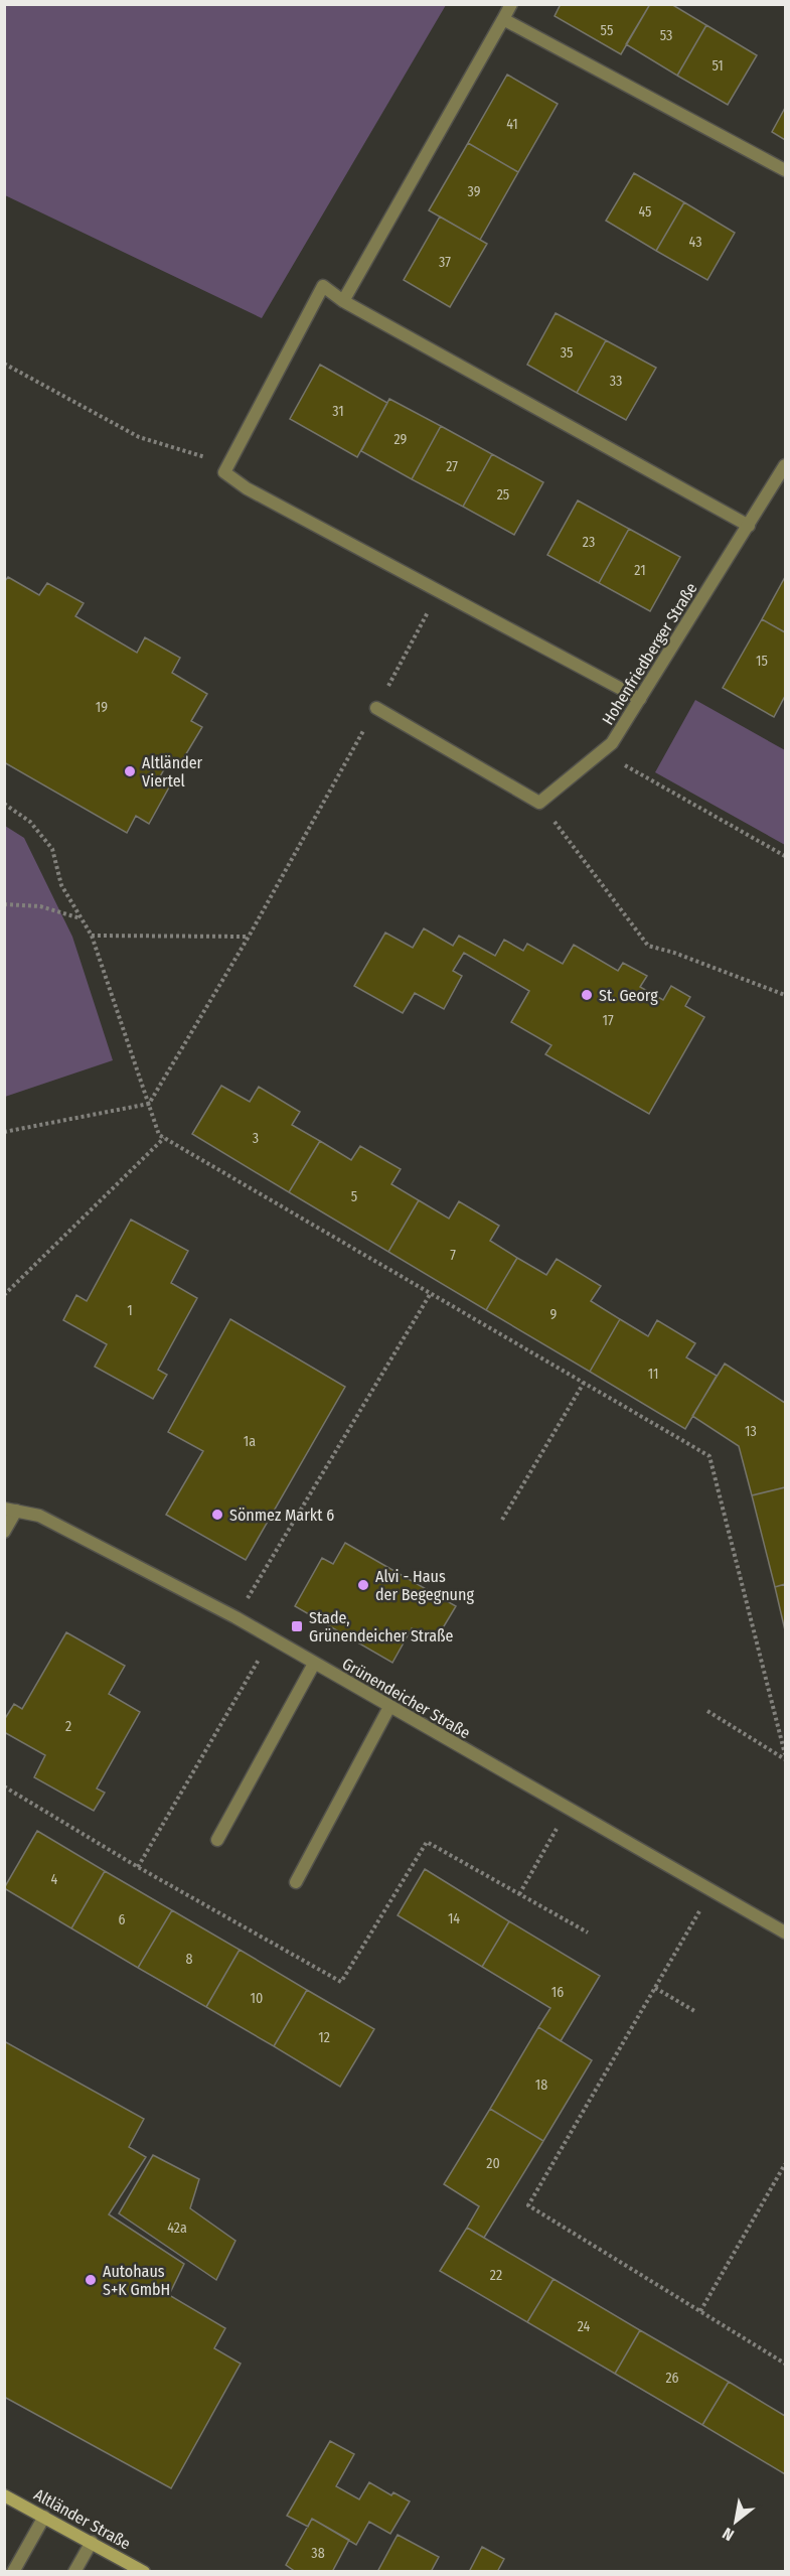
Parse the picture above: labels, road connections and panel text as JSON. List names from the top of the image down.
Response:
{
  "streets": {
    "main road": ["Altländer Straße"],
    "street": ["Hohenfriedberger Straße", "Grünendeicher Straße"]
  },
  "places": {
    "other": [
      "Altländer Viertel",
      "St. Georg",
      "Sönmez Markt 6",
      "Alvi - Haus der Begegnung",
      "Autohaus S+K GmbH"
    ],
    "transit": ["Stade, Grünendeicher Straße"]
  },
  "house_numbers": [
    "55",
    "53",
    "51",
    "41",
    "39",
    "45",
    "43",
    "37",
    "35",
    "33",
    "31",
    "29",
    "27",
    "25",
    "23",
    "21",
    "15",
    "19",
    "17",
    "3",
    "5",
    "7",
    "1",
    "9",
    "11",
    "13",
    "1a",
    "2",
    "4",
    "14",
    "6",
    "8",
    "16",
    "10",
    "12",
    "18",
    "20",
    "42a",
    "22",
    "24",
    "26",
    "38"
  ],
  "north": "bottom left"
}
